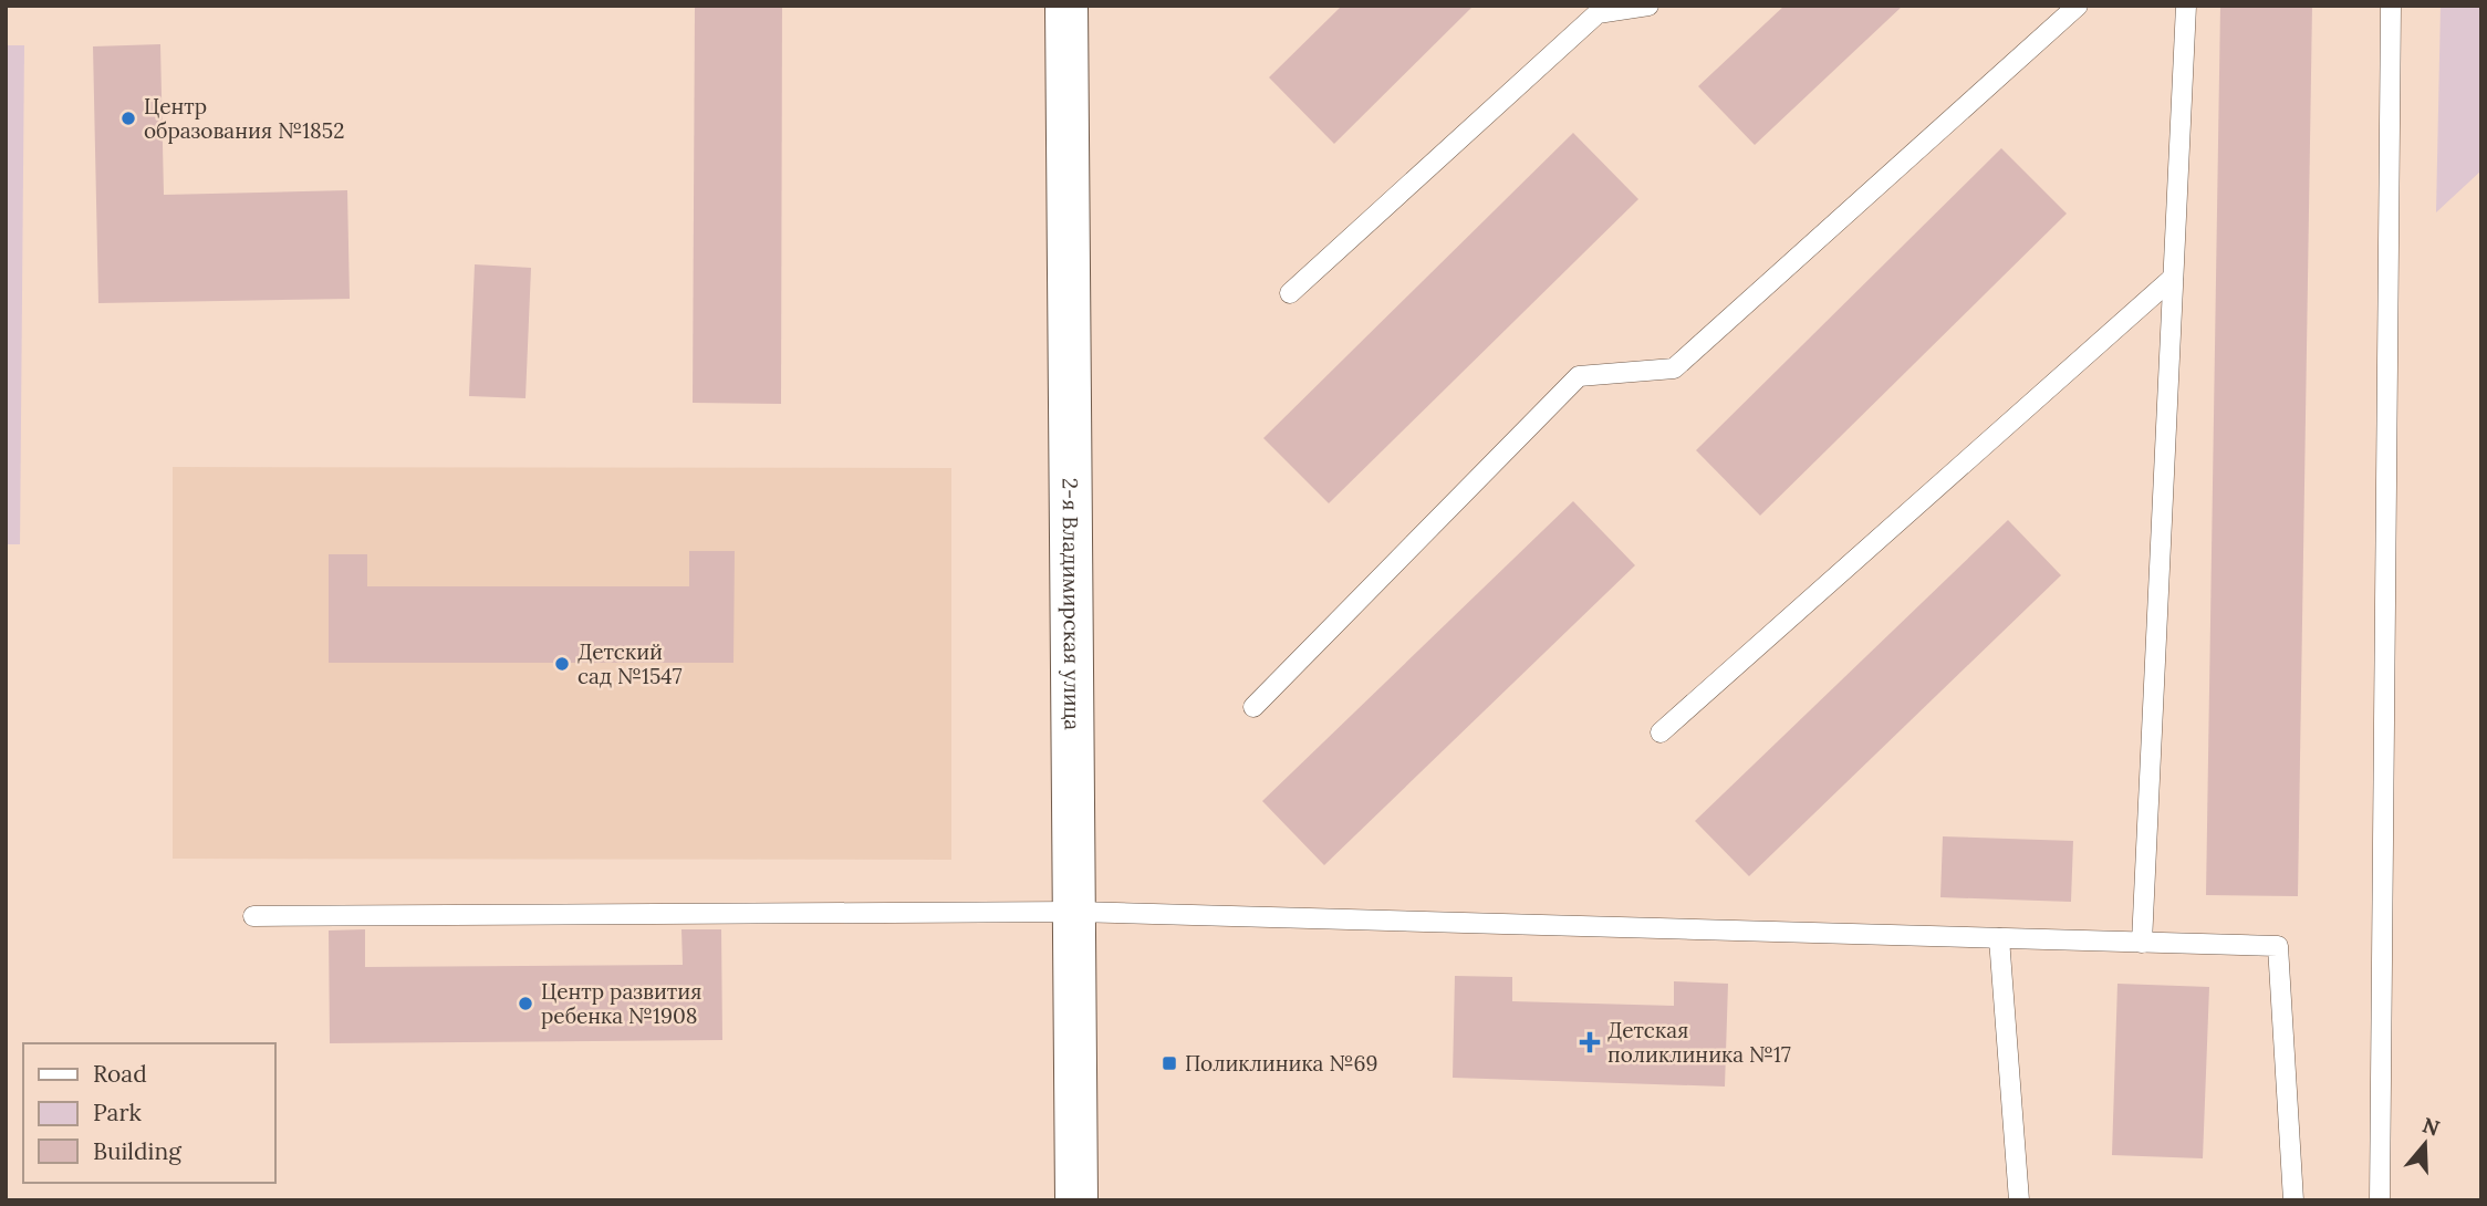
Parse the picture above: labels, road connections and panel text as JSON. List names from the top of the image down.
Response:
{
  "streets": {
    "street": ["2-я Владимирская улица"]
  },
  "places": {
    "other": ["Центр образования №1852", "Детский сад №1547", "Центр развития ребенка №1908"],
    "health": ["Детская поликлиника №17"],
    "transit": ["Поликлиника №69"]
  },
  "legend": ["Road", "Park", "Building"],
  "north": "top"
}
